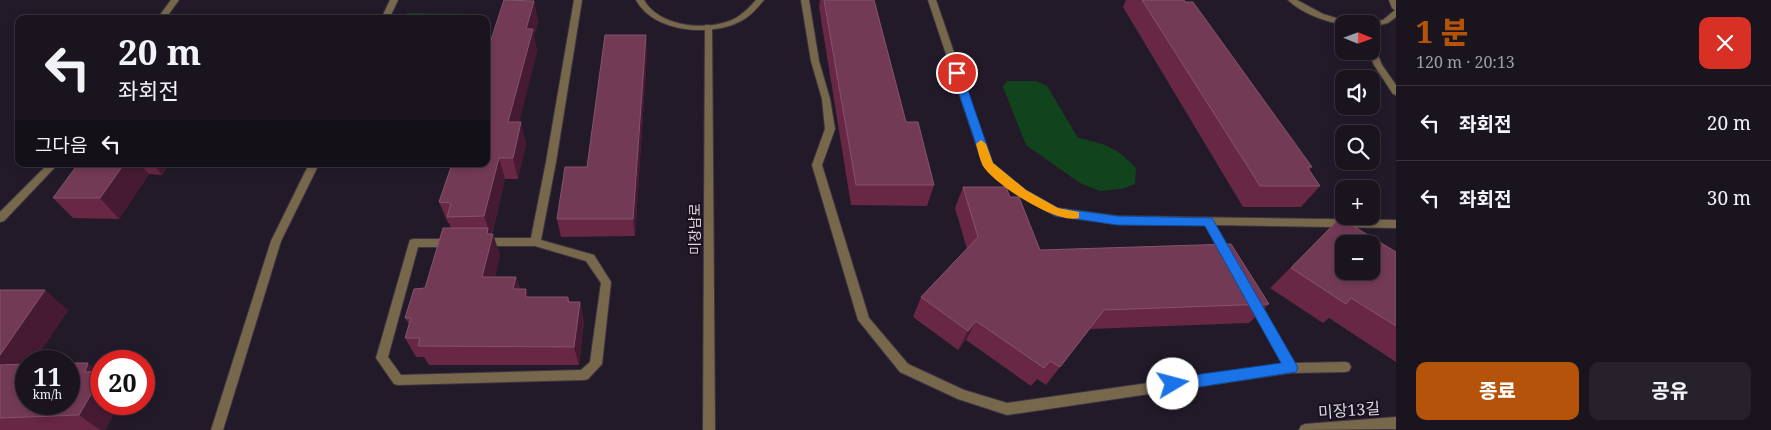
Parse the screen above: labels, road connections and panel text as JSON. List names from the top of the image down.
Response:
{
  "streets": {
    "street": ["미장남로", "미장13길"]
  },
  "north": "right",
  "page": {
    "heading": ["1 분", "120 m · 20:13"],
    "map_buttons": ["+", "−"],
    "turn": ["20 m", "좌회전"],
    "list": [
      {
        "name": "좌회전",
        "value": "20 m"
      },
      {
        "name": "좌회전",
        "value": "30 m"
      }
    ],
    "then": "그다음",
    "speed": "11 km/h",
    "limit": "20",
    "buttons": ["종료", "공유"]
  }
}
